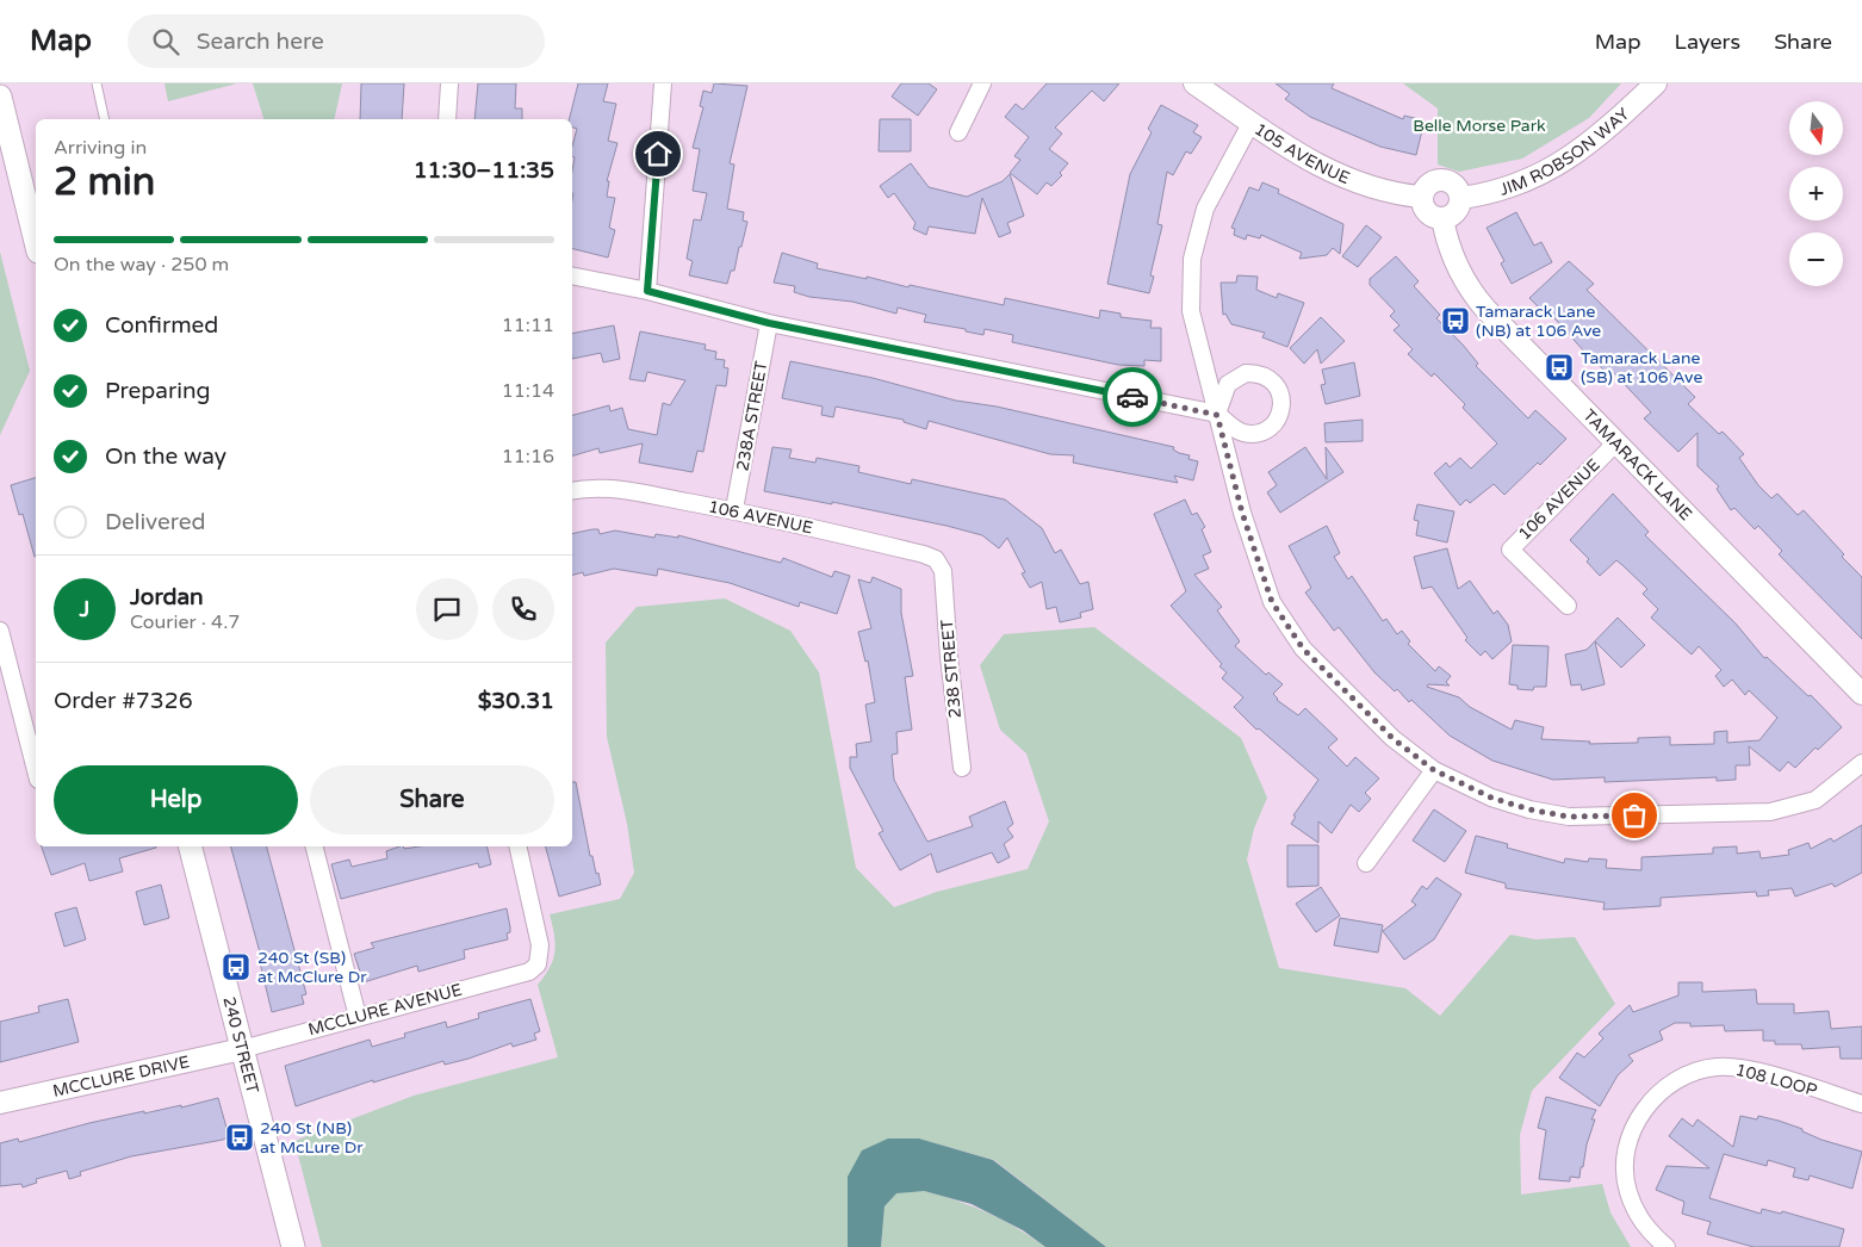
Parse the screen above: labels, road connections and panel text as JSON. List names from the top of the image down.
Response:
{
  "streets": {
    "main road": ["240 STREET"],
    "street": [
      "JIM ROBSON WAY",
      "105 AVENUE",
      "238A STREET",
      "TAMARACK LANE",
      "106 AVENUE",
      "238 STREET",
      "MCCLURE AVENUE",
      "MCCLURE DRIVE",
      "108 LOOP"
    ]
  },
  "crossings": [
    ["JIM ROBSON WAY", "105 AVENUE"],
    ["JIM ROBSON WAY", "TAMARACK LANE"],
    ["105 AVENUE", "TAMARACK LANE"],
    ["238A STREET", "106 AVENUE"],
    ["TAMARACK LANE", "106 AVENUE"],
    ["106 AVENUE", "238 STREET"],
    ["MCCLURE AVENUE", "240 STREET"],
    ["MCCLURE AVENUE", "MCCLURE DRIVE"],
    ["240 STREET", "MCCLURE DRIVE"]
  ],
  "parks": ["Belle Morse Park"],
  "places": {
    "bus stop": [
      "Tamarack Lane (NB) at 106 Ave",
      "Tamarack Lane (SB) at 106 Ave",
      "240 St (SB) at McClure Dr",
      "240 St (NB) at McLure Dr"
    ]
  },
  "north": "bottom",
  "page": {
    "header": "Map",
    "search": "Search here",
    "nav": ["Map", "Layers", "Share"],
    "map_buttons": ["+", "−"],
    "heading": ["2 min", "Arriving in", "11:30–11:35"],
    "panel": [
      "Jordan",
      "Courier · 4.7",
      "Order #7326",
      "$30.31"
    ],
    "bar": "On the way · 250 m",
    "list": [
      ["Confirmed", "11:11"],
      ["Preparing", "11:14"],
      ["On the way", "11:16"],
      "Delivered"
    ],
    "round": "J",
    "buttons": ["Help", "Share"]
  }
}
